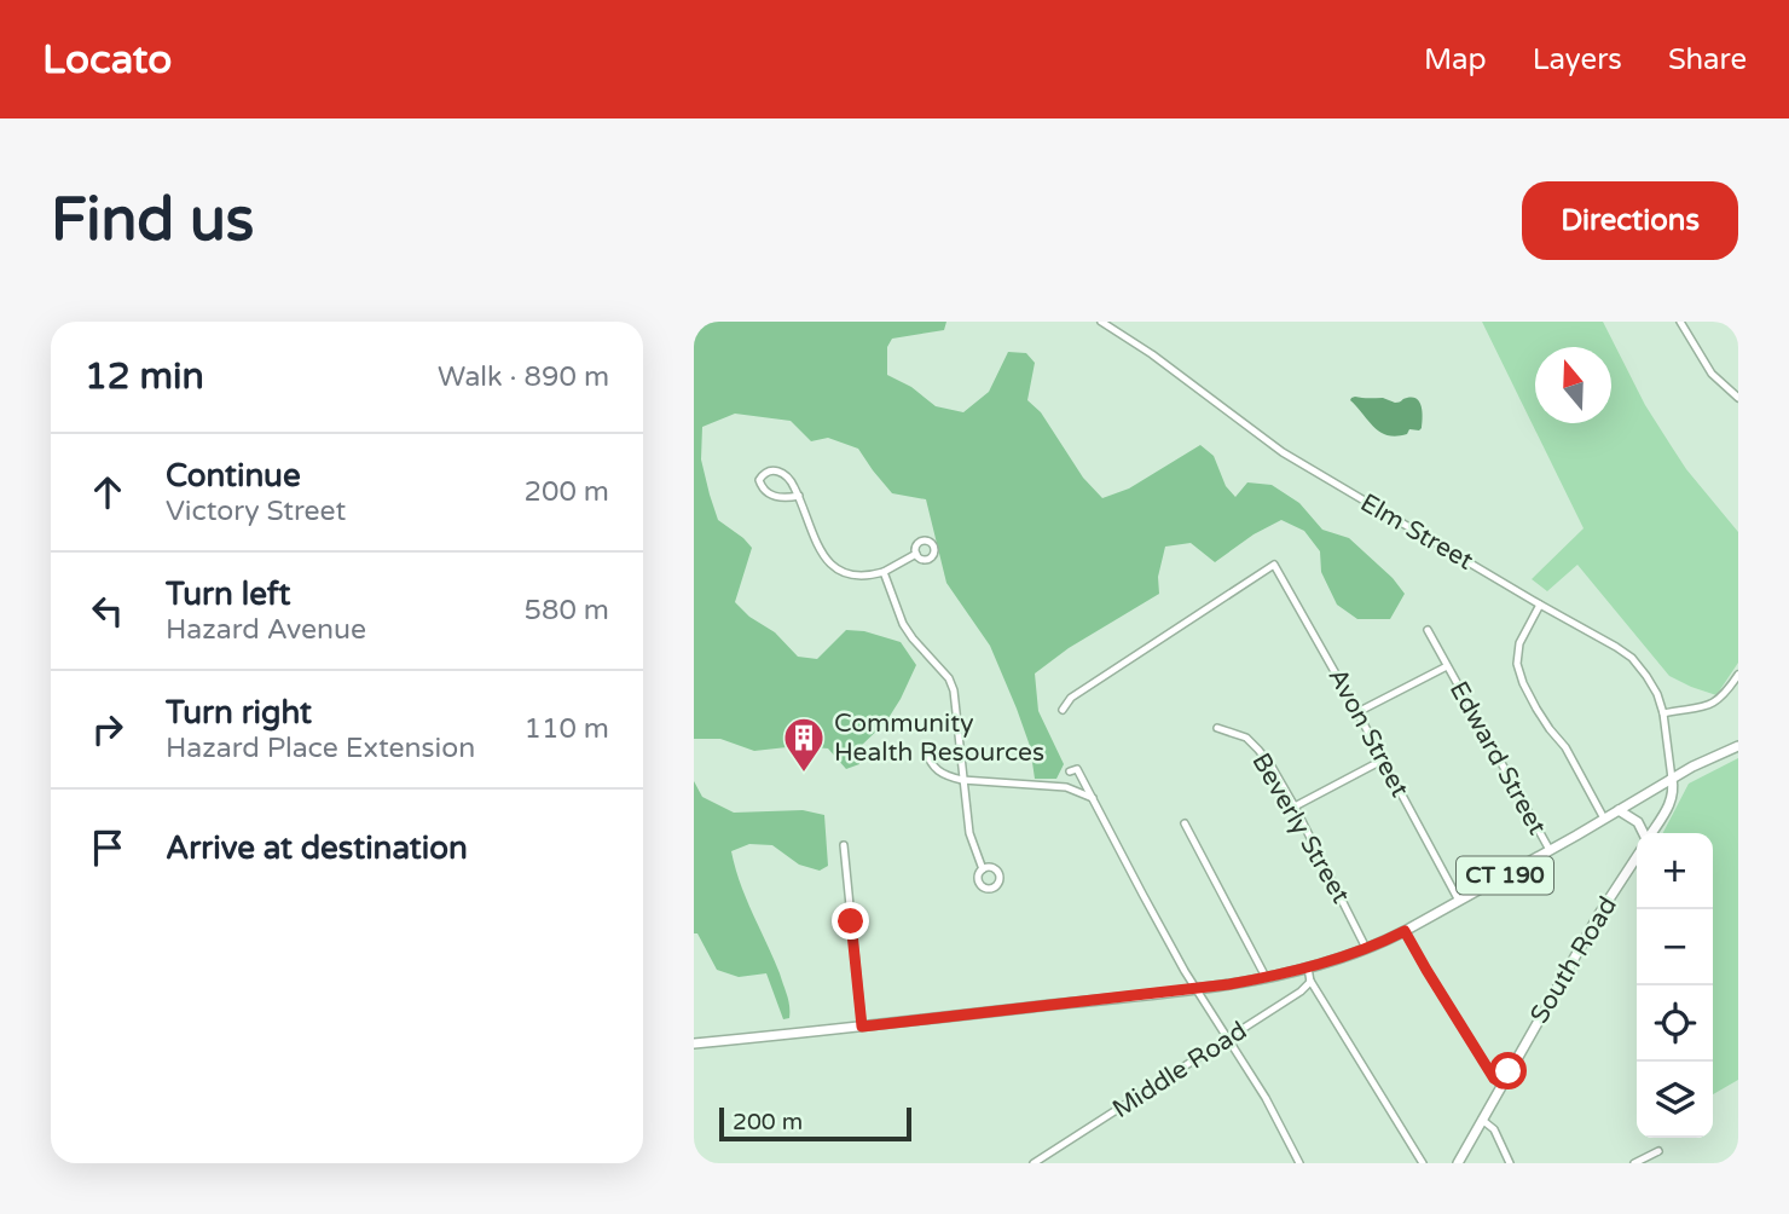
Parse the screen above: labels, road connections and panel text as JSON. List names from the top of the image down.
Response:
{
  "streets": {
    "main road": ["CT 190", "South Road"],
    "street": [
      "Elm Street",
      "Avon Street",
      "Edward Street",
      "Beverly Street",
      "Middle Road"
    ]
  },
  "crossings": [
    ["Elm Street", "CT 190"],
    ["Avon Street", "Edward Street"],
    ["Avon Street", "CT 190"],
    ["Edward Street", "CT 190"],
    ["Beverly Street", "CT 190"]
  ],
  "places": {
    "building": ["Community Health Resources"]
  },
  "scale_bar": "200 m",
  "north": "top",
  "page": {
    "header": "Locato",
    "nav": ["Map", "Layers", "Share"],
    "buttons": "Directions",
    "title": "Find us",
    "heading": ["12 min", "Walk · 890 m"],
    "list": [
      ["Continue", "Victory Street", "200 m"],
      ["Turn left", "Hazard Avenue", "580 m"],
      ["Turn right", "Hazard Place Extension", "110 m"],
      "Arrive at destination"
    ],
    "map_buttons": ["+", "−"],
    "scale": "200 m"
  }
}
